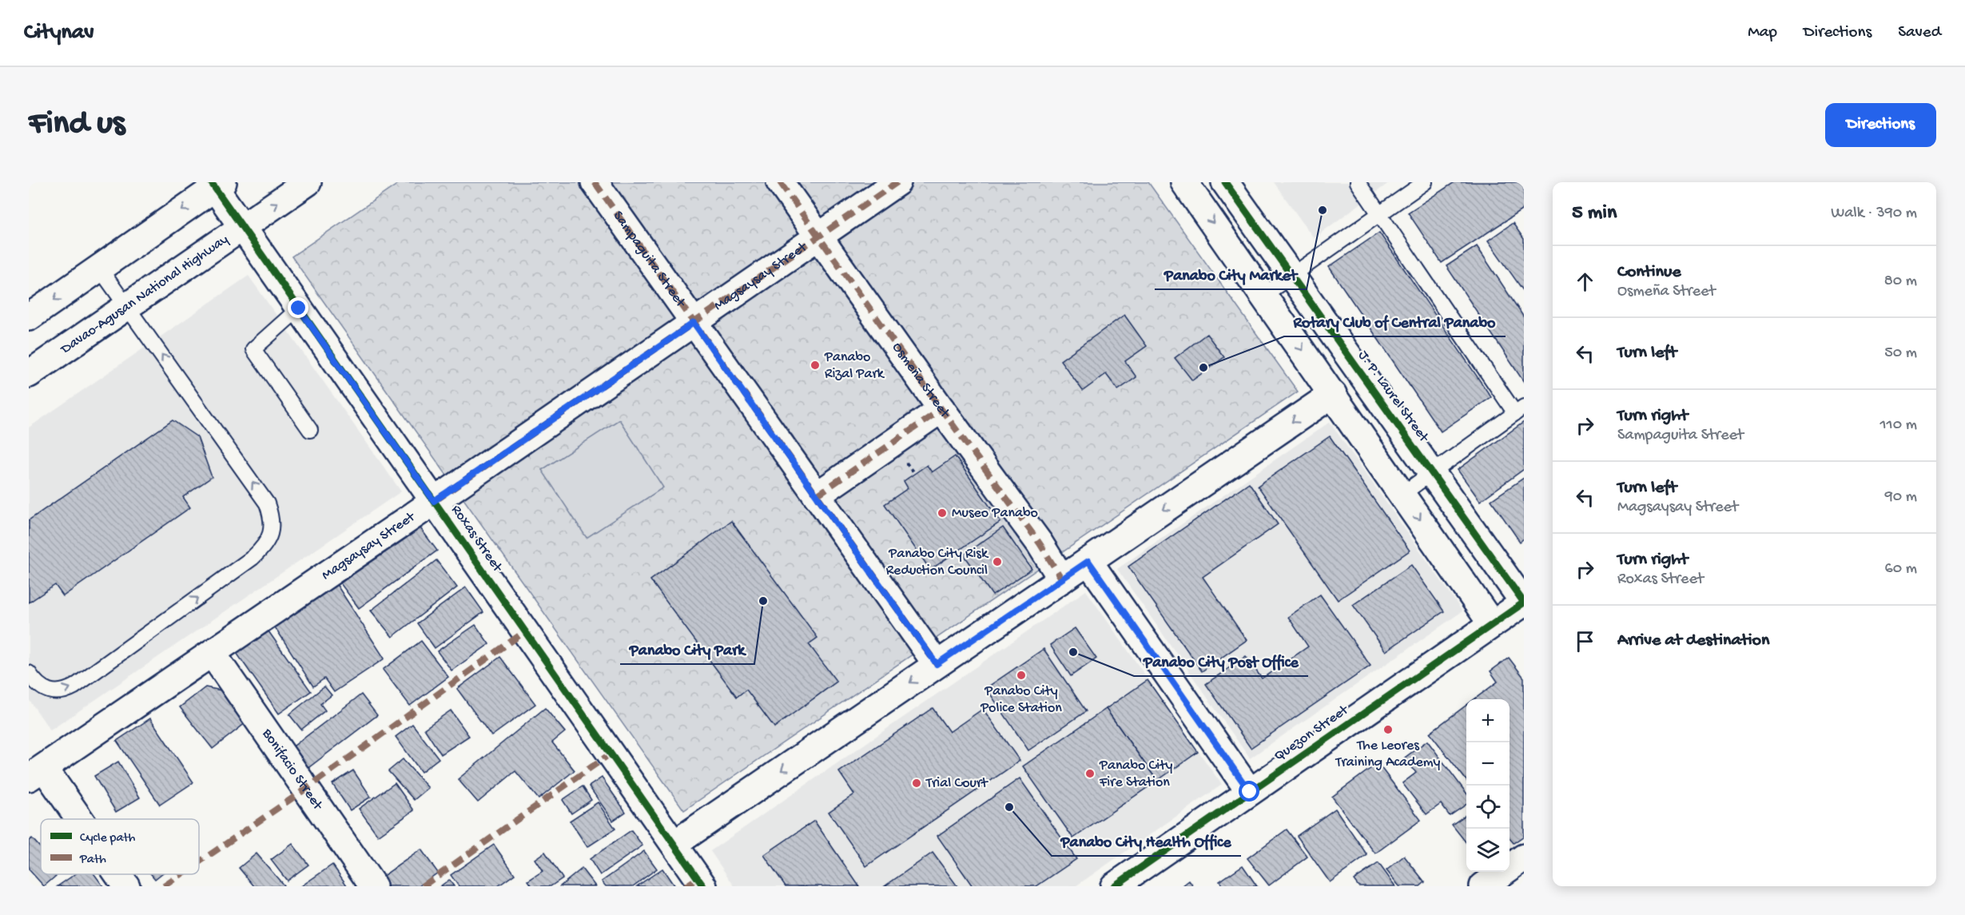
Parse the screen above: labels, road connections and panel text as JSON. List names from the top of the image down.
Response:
{
  "streets": {
    "main road": [
      "Sampaguita Street",
      "Magsaysay Street",
      "Davao-Agusan National Highway",
      "Osmeña Street",
      "J. P. Laurel Street",
      "Roxas Street",
      "Quezon Street",
      "Bonifacio Street"
    ]
  },
  "crossings": [
    ["Sampaguita Street", "Magsaysay Street"],
    ["Magsaysay Street", "Osmeña Street"],
    ["Magsaysay Street", "Roxas Street"],
    ["Magsaysay Street", "Bonifacio Street"],
    ["Davao-Agusan National Highway", "Roxas Street"],
    ["J. P. Laurel Street", "Quezon Street"]
  ],
  "places": [
    "Panabo City Market",
    "Panabo Rizal Park",
    "Rotary Club of Central Panabo",
    "Museo Panabo",
    "Panabo City Risk Reduction Council",
    "Panabo City Park",
    "Panabo City Post Office",
    "Panabo City Police Station",
    "The Leores Training Academy",
    "Panabo City Fire Station",
    "Trial Court",
    "Panabo City Health Office"
  ],
  "legend": ["Cycle path", "Path"],
  "page": {
    "header": "Citynav",
    "nav": ["Map", "Directions", "Saved"],
    "buttons": "Directions",
    "title": "Find us",
    "heading": ["5 min", "Walk · 390 m"],
    "list": [
      ["Continue", "Osmeña Street", "80 m"],
      ["Turn left", "50 m"],
      ["Turn right", "Sampaguita Street", "110 m"],
      ["Turn left", "Magsaysay Street", "90 m"],
      ["Turn right", "Roxas Street", "60 m"],
      "Arrive at destination"
    ],
    "map_buttons": ["+", "−"]
  }
}
